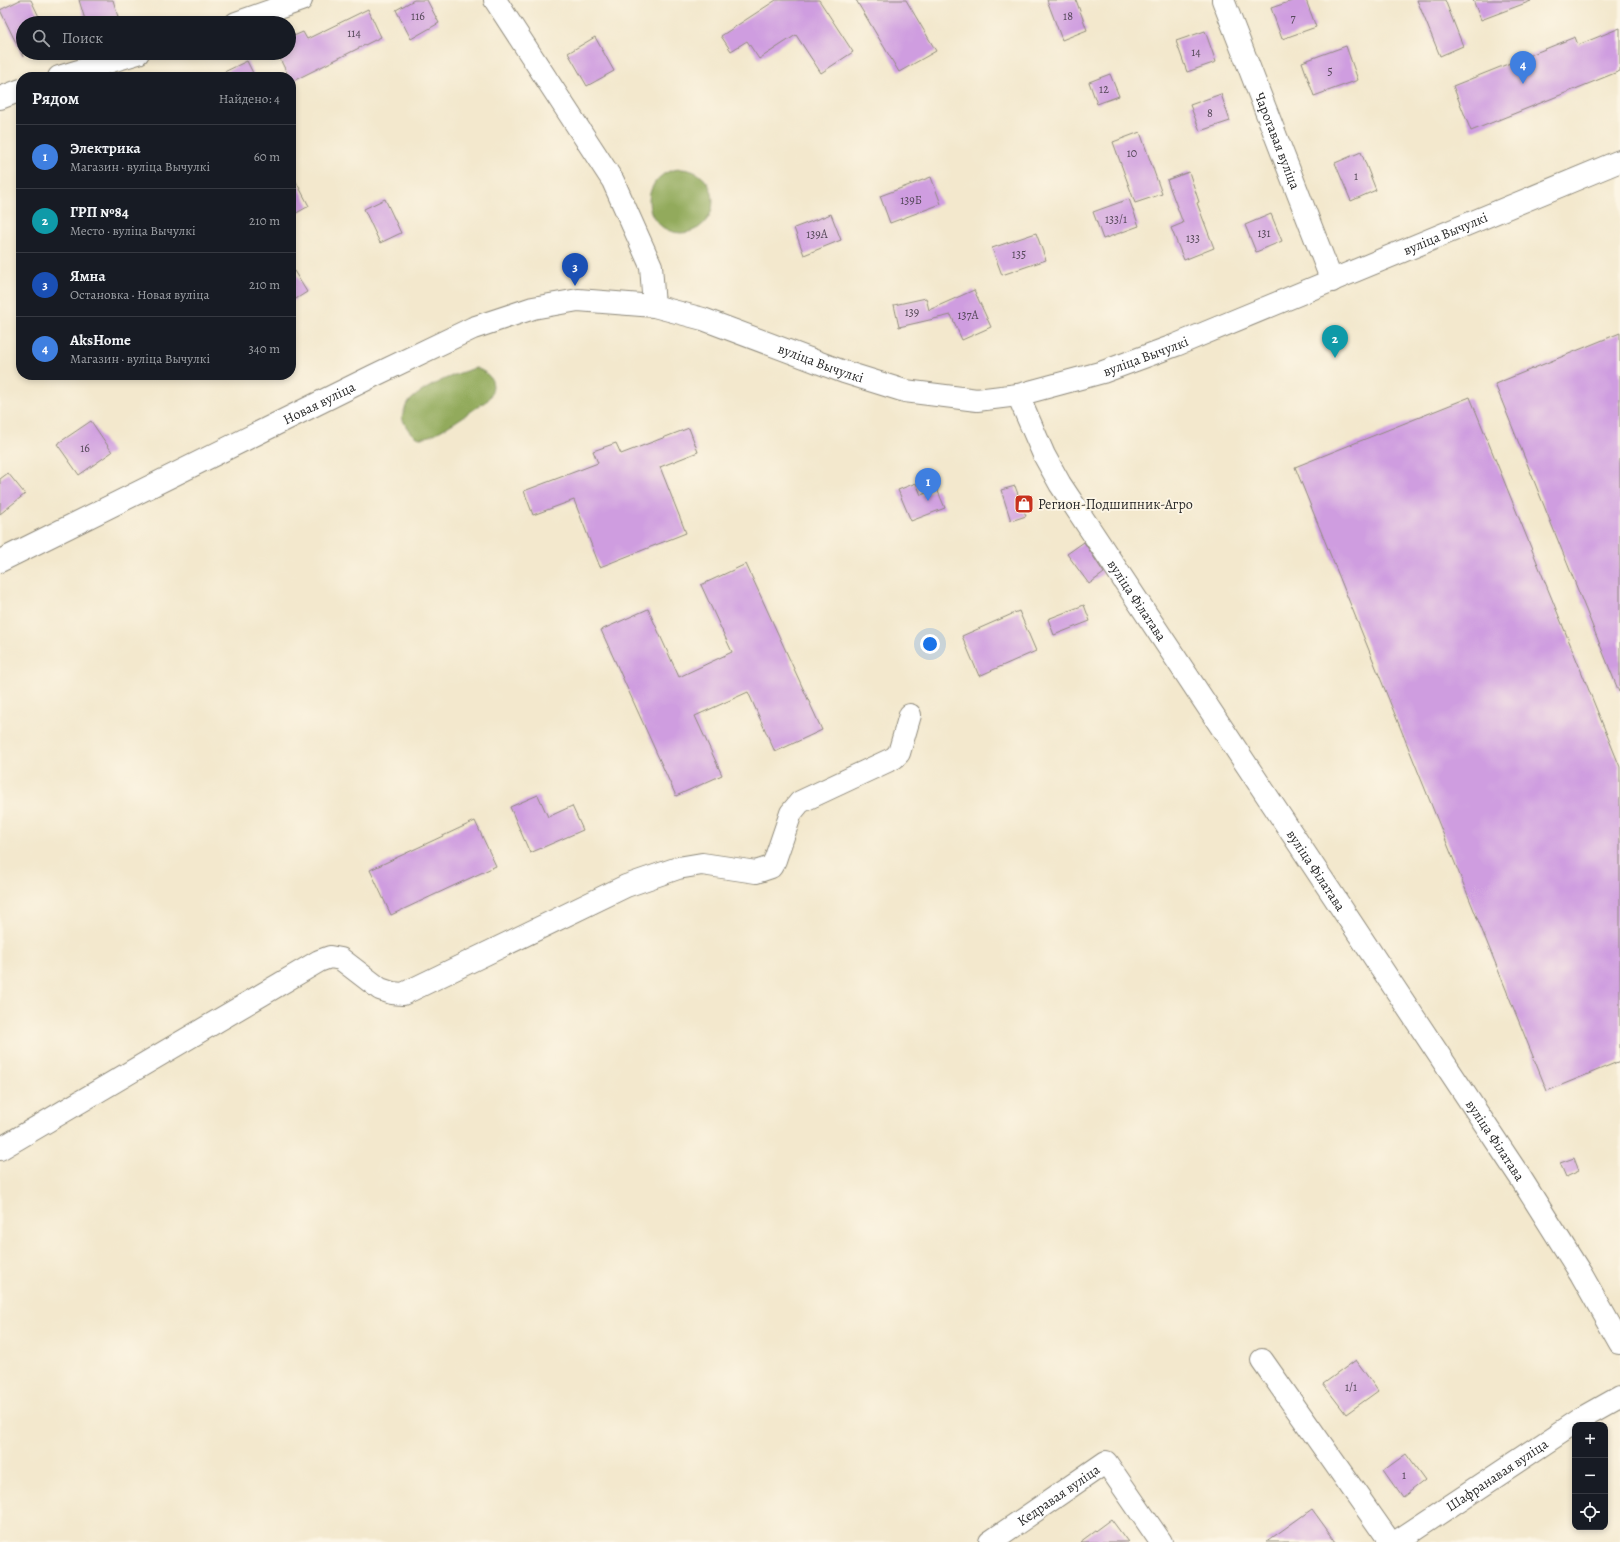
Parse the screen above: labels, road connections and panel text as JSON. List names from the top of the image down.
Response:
{
  "streets": {
    "street": [
      "Чаротавая вуліца",
      "вуліца Вычулкі",
      "Новая вуліца",
      "вуліца Філатава",
      "Шафранавая вуліца",
      "Кедравая вуліца"
    ]
  },
  "crossings": [
    ["Чаротавая вуліца", "вуліца Вычулкі"],
    ["вуліца Вычулкі", "Новая вуліца"],
    ["вуліца Вычулкі", "вуліца Філатава"]
  ],
  "places": {
    "shop": ["Регион-Подшипник-Агро"]
  },
  "house_numbers": [
    "116",
    "18",
    "7",
    "114",
    "14",
    "5",
    "12",
    "8",
    "10",
    "1",
    "139Б",
    "133/1",
    "131",
    "139А",
    "133",
    "135",
    "139",
    "137А",
    "16",
    "1/1",
    "1"
  ],
  "page": {
    "search": "Поиск",
    "pins": [
      "4",
      "3",
      "2",
      "1"
    ],
    "heading": ["Рядом", "Найдено: 4"],
    "list": [
      {
        "mark": "1",
        "name": "Электрика",
        "note": "Магазин · вуліца Вычулкі",
        "value": "60 m"
      },
      {
        "mark": "2",
        "name": "ГРП №84",
        "note": "Место · вуліца Вычулкі",
        "value": "210 m"
      },
      {
        "mark": "3",
        "name": "Ямна",
        "note": "Остановка · Новая вуліца",
        "value": "210 m"
      },
      {
        "mark": "4",
        "name": "AksHome",
        "note": "Магазин · вуліца Вычулкі",
        "value": "340 m"
      }
    ],
    "map_buttons": ["+", "−"]
  }
}
